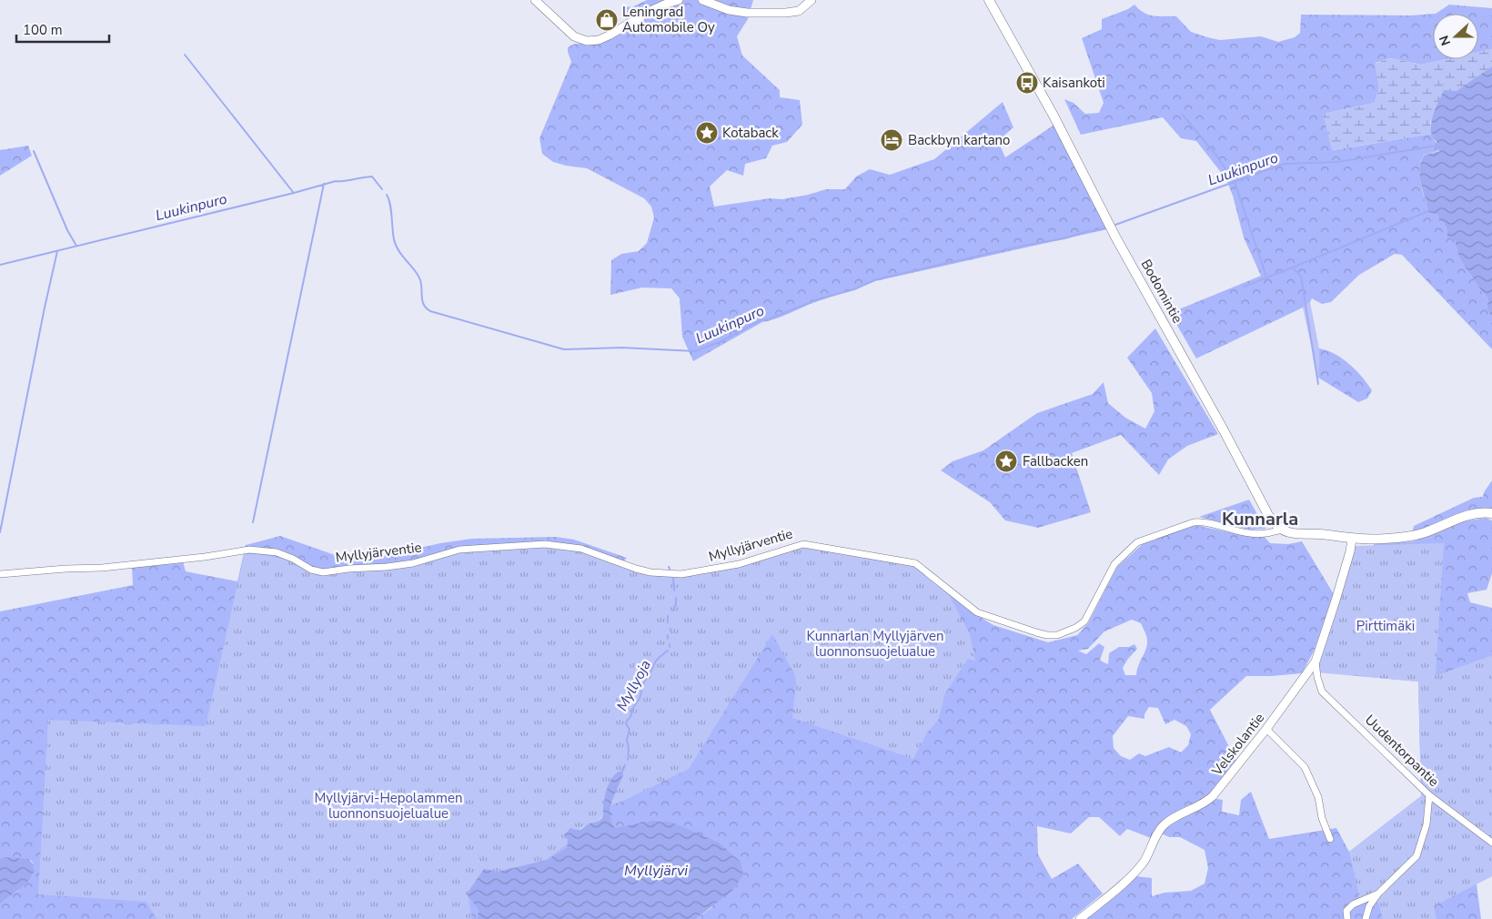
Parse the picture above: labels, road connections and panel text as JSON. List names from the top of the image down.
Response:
{
  "streets": {
    "main road": ["Bodomintie"],
    "street": ["Myllyjärventie", "Velskolantie", "Uudentorpantie"]
  },
  "crossings": [
    ["Bodomintie", "Myllyjärventie"],
    ["Velskolantie", "Uudentorpantie"]
  ],
  "districts": ["Kunnarla"],
  "water": ["Luukinpuro", "Myllyoja", "Myllyjärvi"],
  "parks": ["Pirttimäki", "Kunnarlan Myllyjärven luonnonsuojelualue", "Myllyjärvi-Hepolammen luonnonsuojelualue"],
  "places": {
    "shop": ["Leningrad Automobile Oy"],
    "bus stop": ["Kaisankoti"],
    "place": ["Kotaback", "Fallbacken"],
    "hotel": ["Backbyn kartano"]
  },
  "scale_bar": "100 m",
  "north": "left"
}
